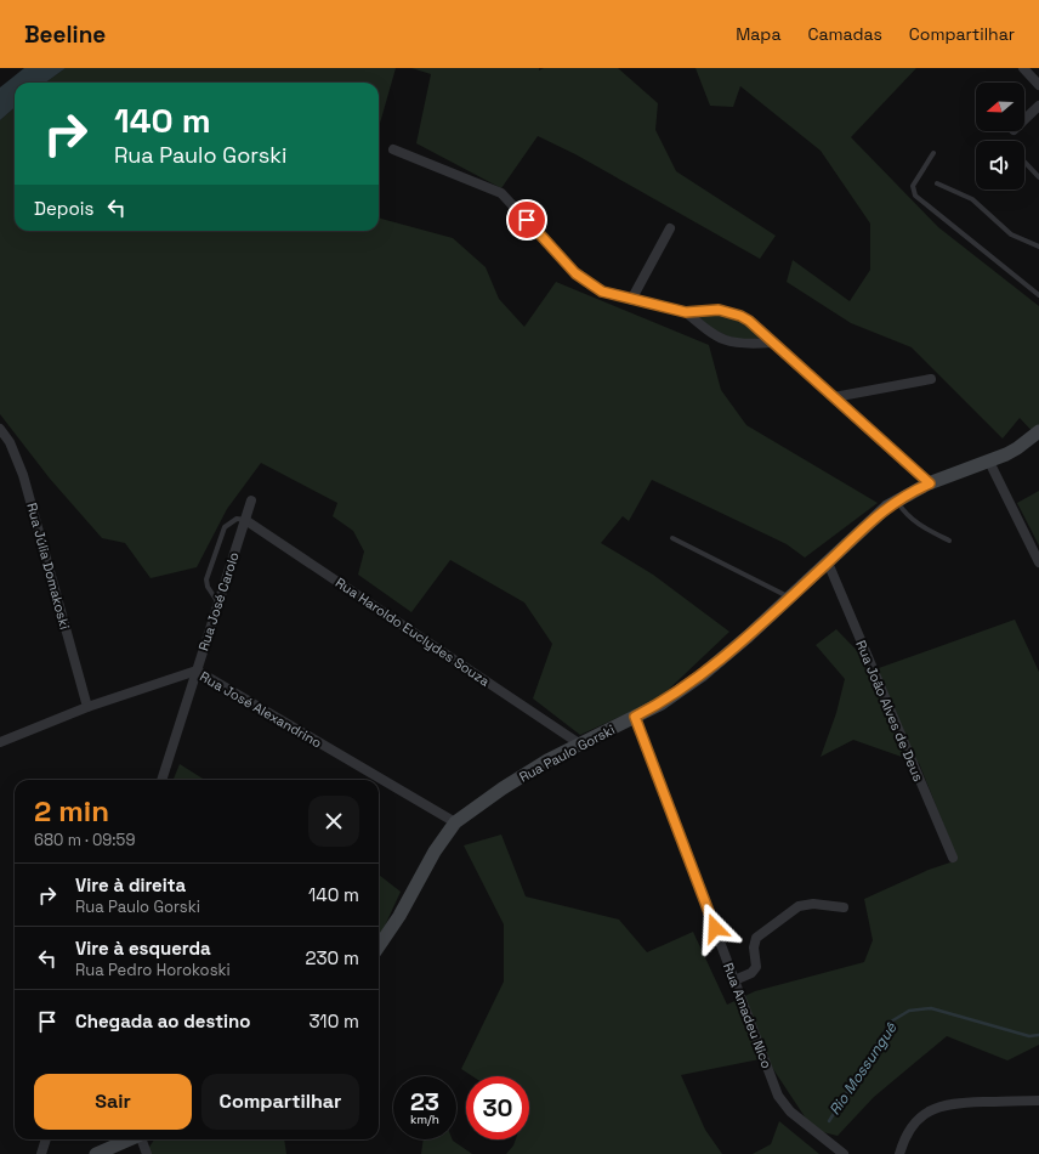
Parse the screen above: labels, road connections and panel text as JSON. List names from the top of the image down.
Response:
{
  "streets": {
    "street": [
      "Rua Júlia Domakoski",
      "Rua José Carolo",
      "Rua Haroldo Euclydes Souza",
      "Rua José Alexandrino",
      "Rua João Alves de Deus",
      "Rua Paulo Gorski",
      "Rua Amadeu Nico"
    ]
  },
  "crossings": [
    ["Rua Júlia Domakoski", "Rua José Alexandrino"],
    ["Rua José Carolo", "Rua Haroldo Euclydes Souza"],
    ["Rua José Carolo", "Rua José Alexandrino"],
    ["Rua Haroldo Euclydes Souza", "Rua Paulo Gorski"],
    ["Rua José Alexandrino", "Rua Paulo Gorski"],
    ["Rua João Alves de Deus", "Rua Paulo Gorski"],
    ["Rua Paulo Gorski", "Rua Amadeu Nico"]
  ],
  "water": ["Rio Mossunguê"],
  "north": "left",
  "page": {
    "header": "Beeline",
    "nav": ["Mapa", "Camadas", "Compartilhar"],
    "turn": ["140 m", "Rua Paulo Gorski"],
    "then": "Depois",
    "heading": ["2 min", "680 m · 09:59"],
    "list": [
      {
        "name": "Vire à direita",
        "note": "Rua Paulo Gorski",
        "value": "140 m"
      },
      {
        "name": "Vire à esquerda",
        "note": "Rua Pedro Horokoski",
        "value": "230 m"
      },
      {
        "name": "Chegada ao destino",
        "value": "310 m"
      }
    ],
    "buttons": ["Sair", "Compartilhar"],
    "speed": "23 km/h",
    "limit": "30"
  }
}
